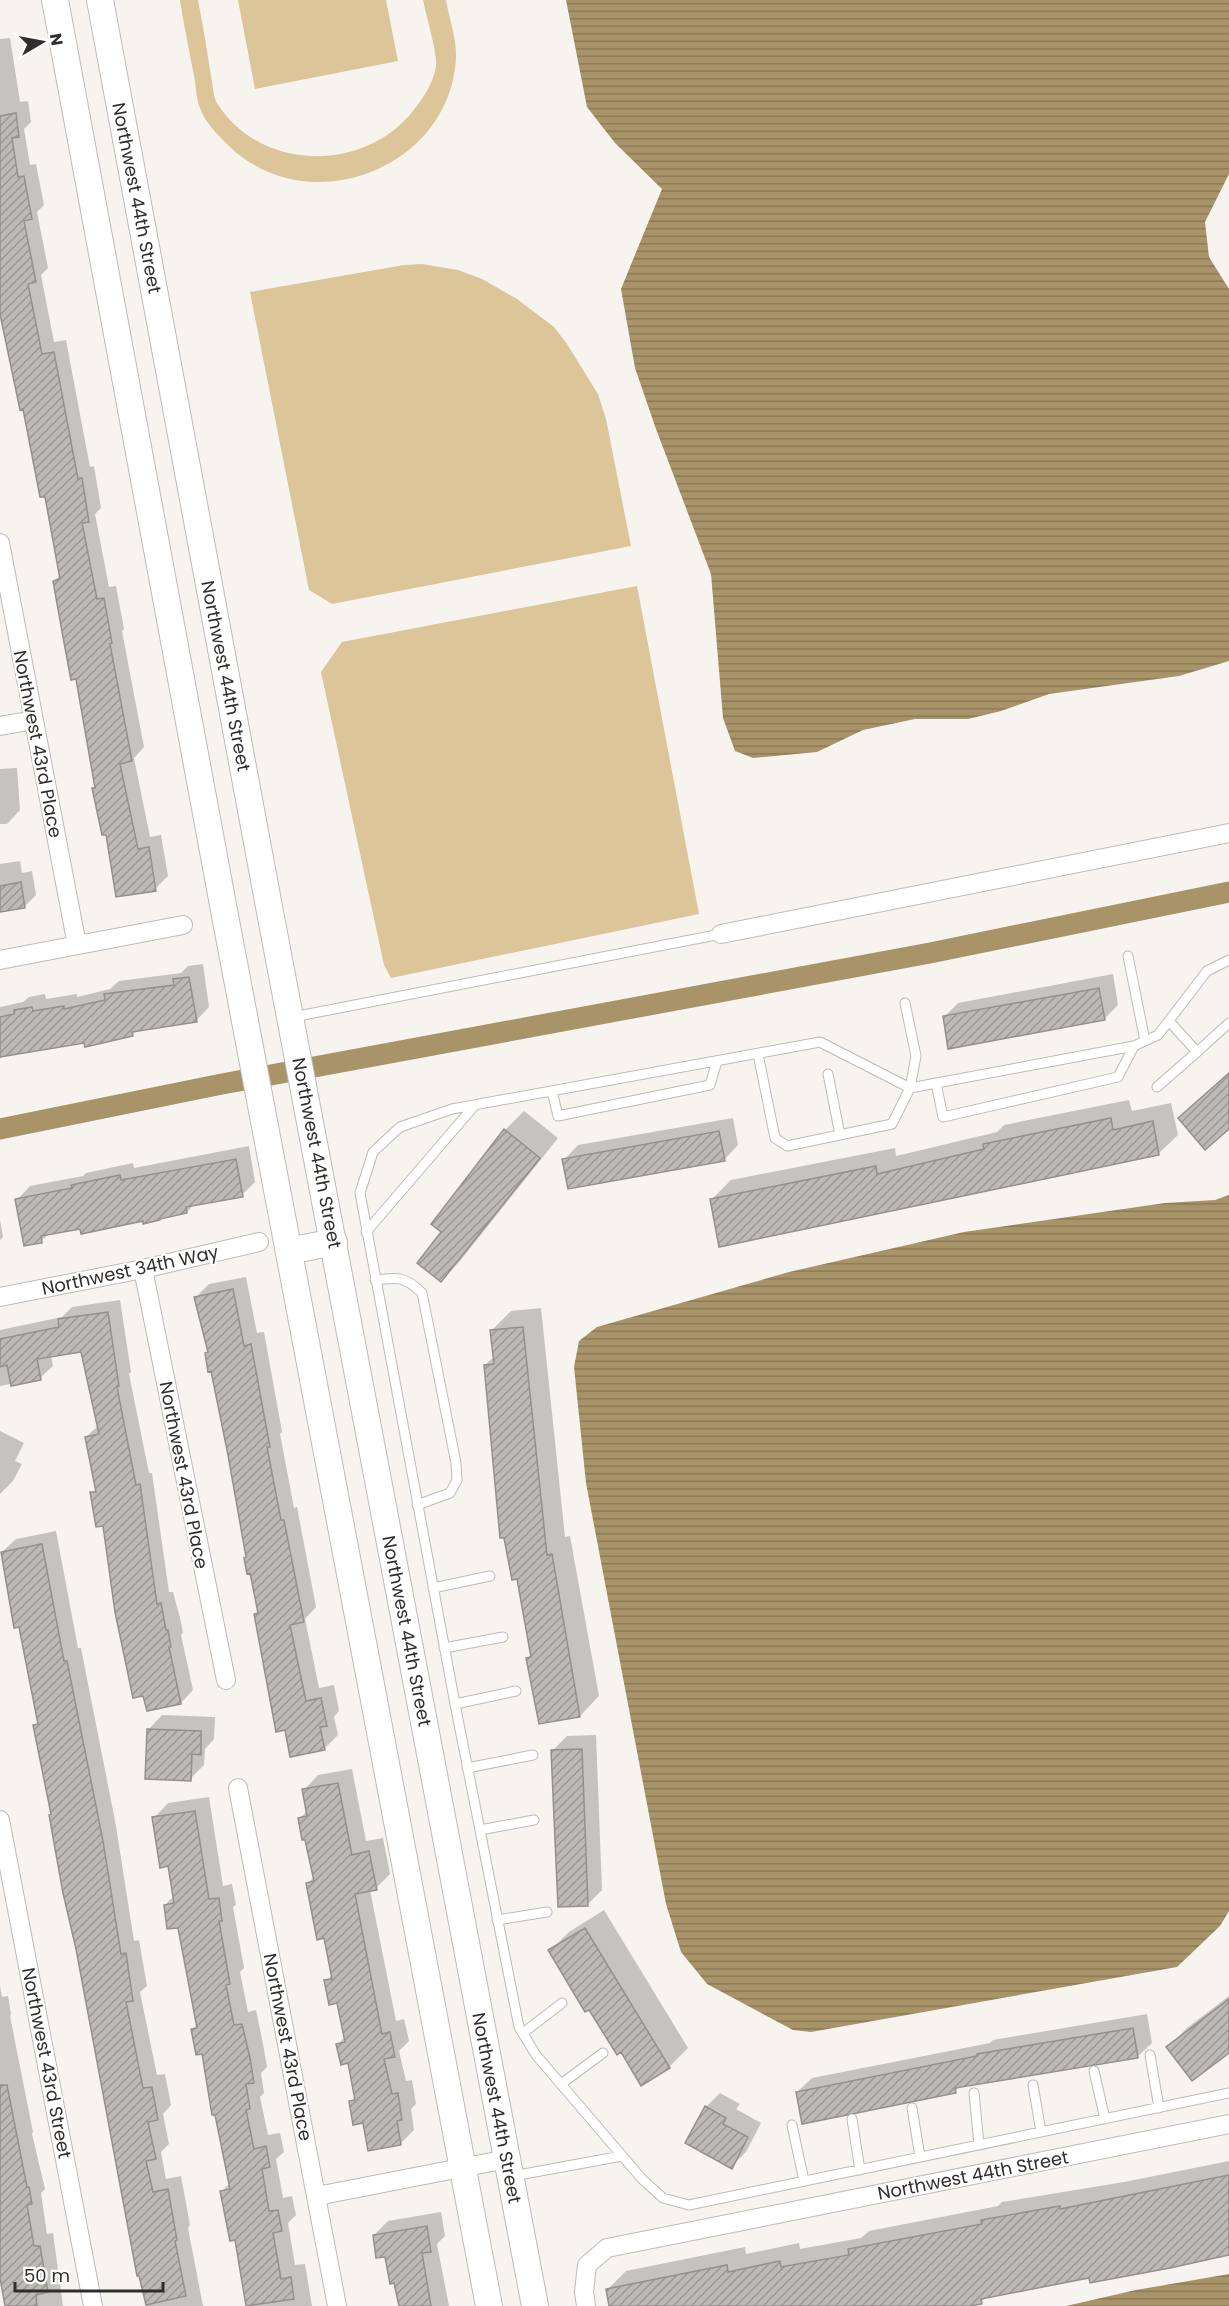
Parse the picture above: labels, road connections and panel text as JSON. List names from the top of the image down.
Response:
{
  "streets": {
    "street": [
      "Northwest 44th Street",
      "Northwest 43rd Place",
      "Northwest 34th Way",
      "Northwest 43rd Street"
    ]
  },
  "crossings": [
    ["Northwest 43rd Place", "Northwest 34th Way"]
  ],
  "scale_bar": "50 m",
  "north": "right"
}
